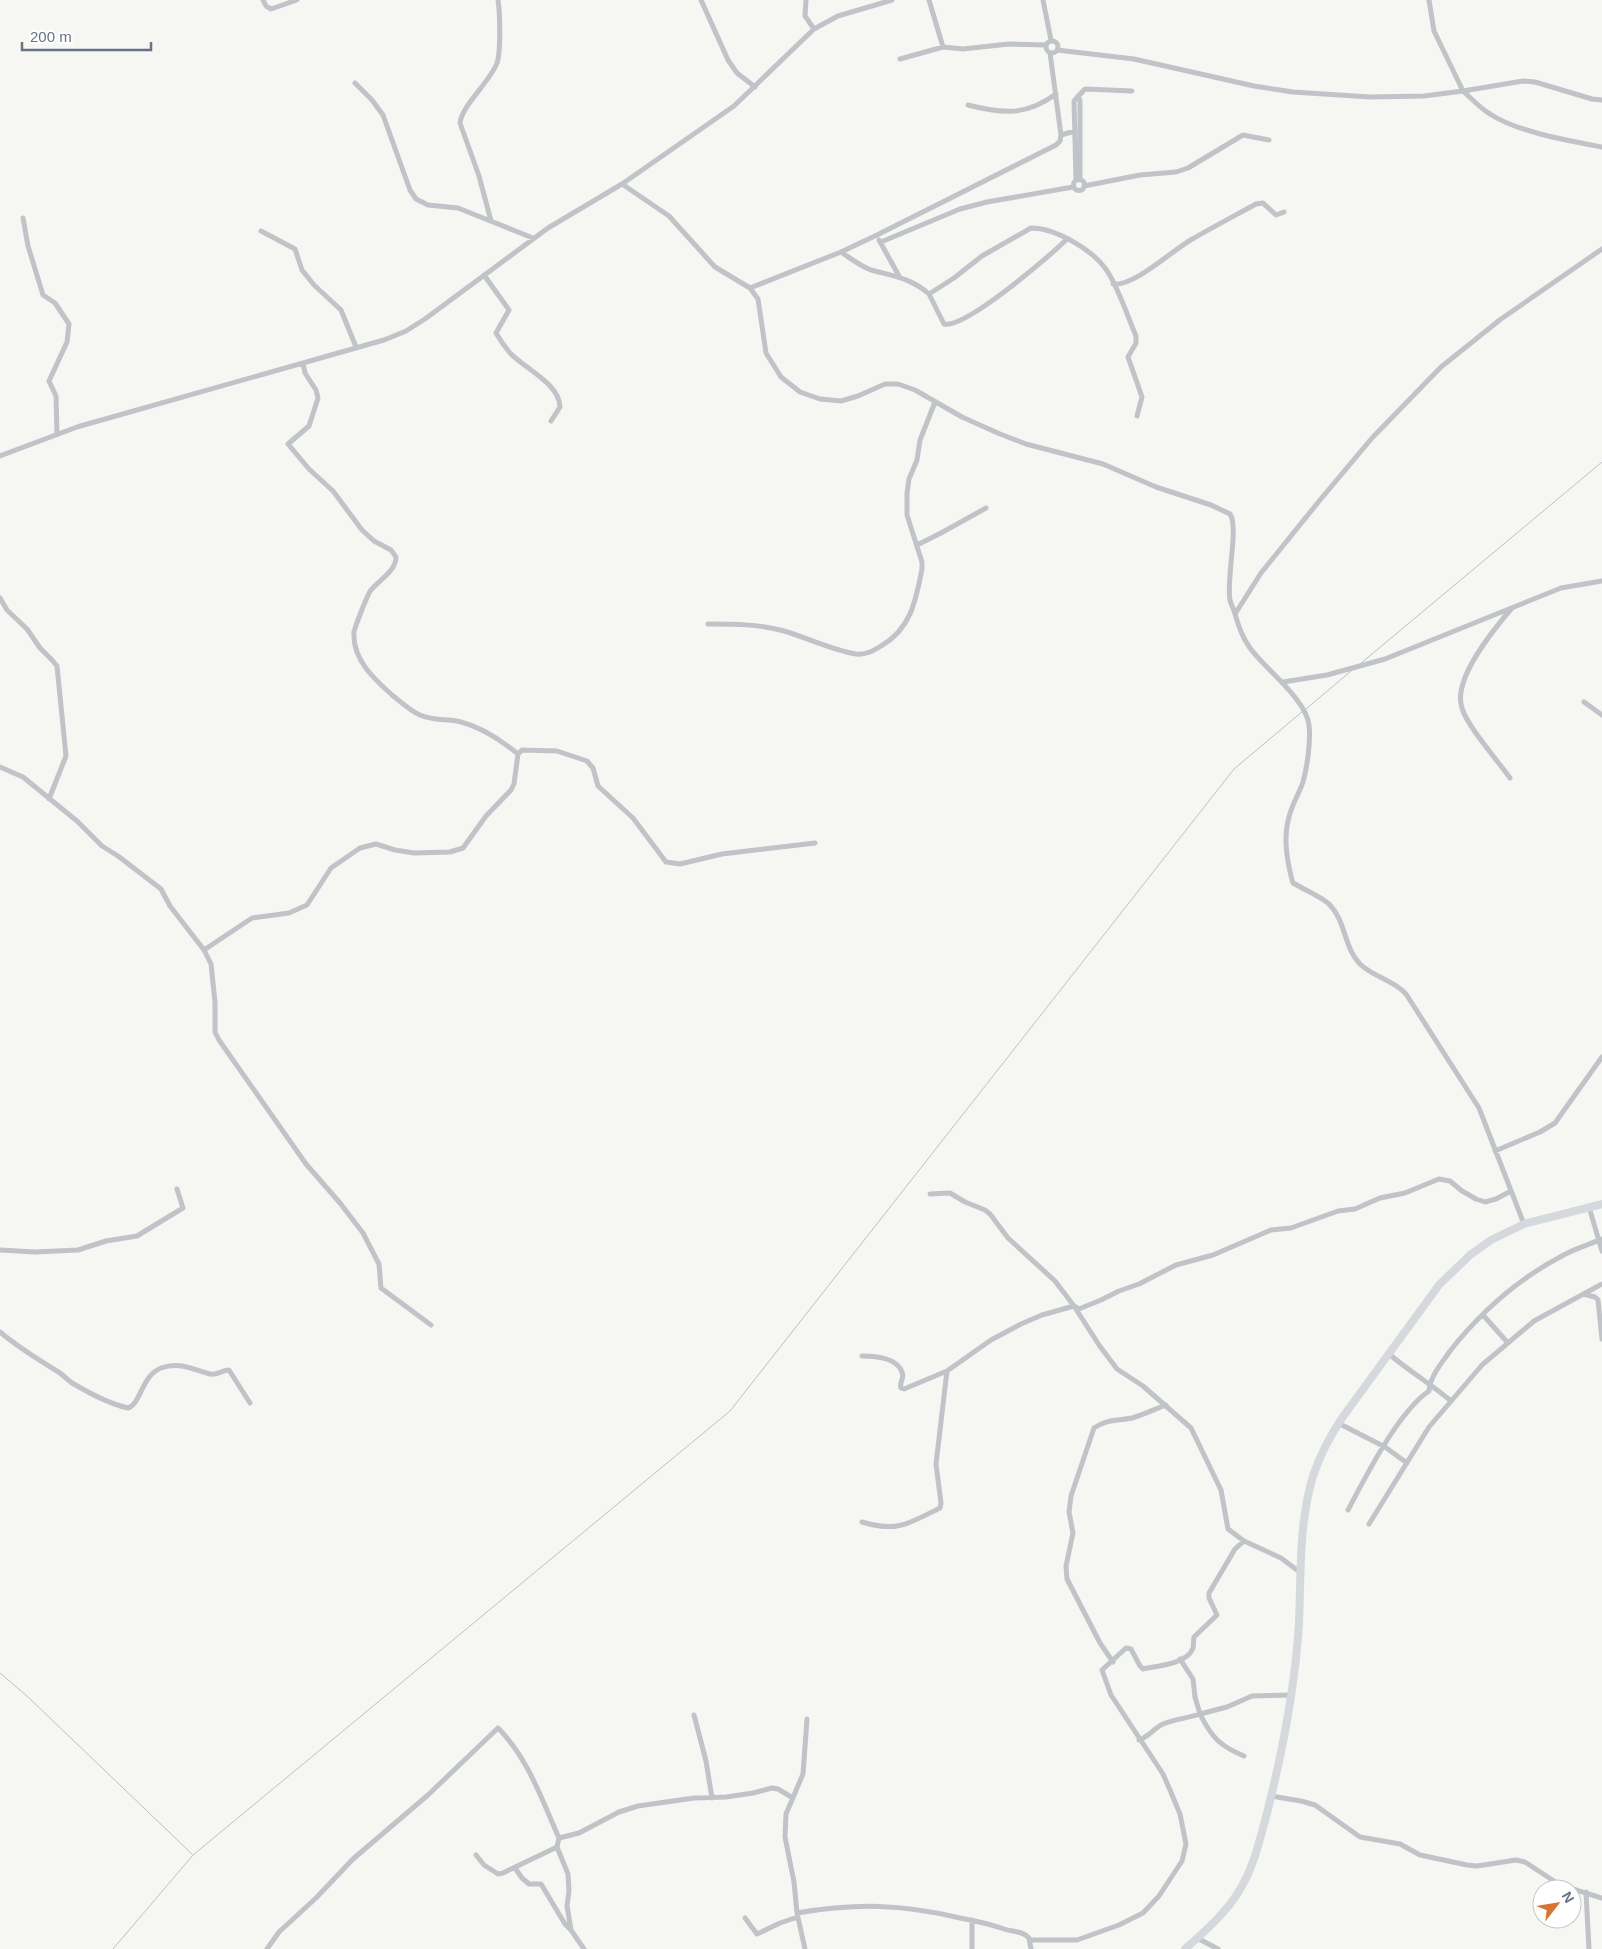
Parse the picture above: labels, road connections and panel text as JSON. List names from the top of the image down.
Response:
{
  "scale_bar": "200 m",
  "north": "top right"
}
